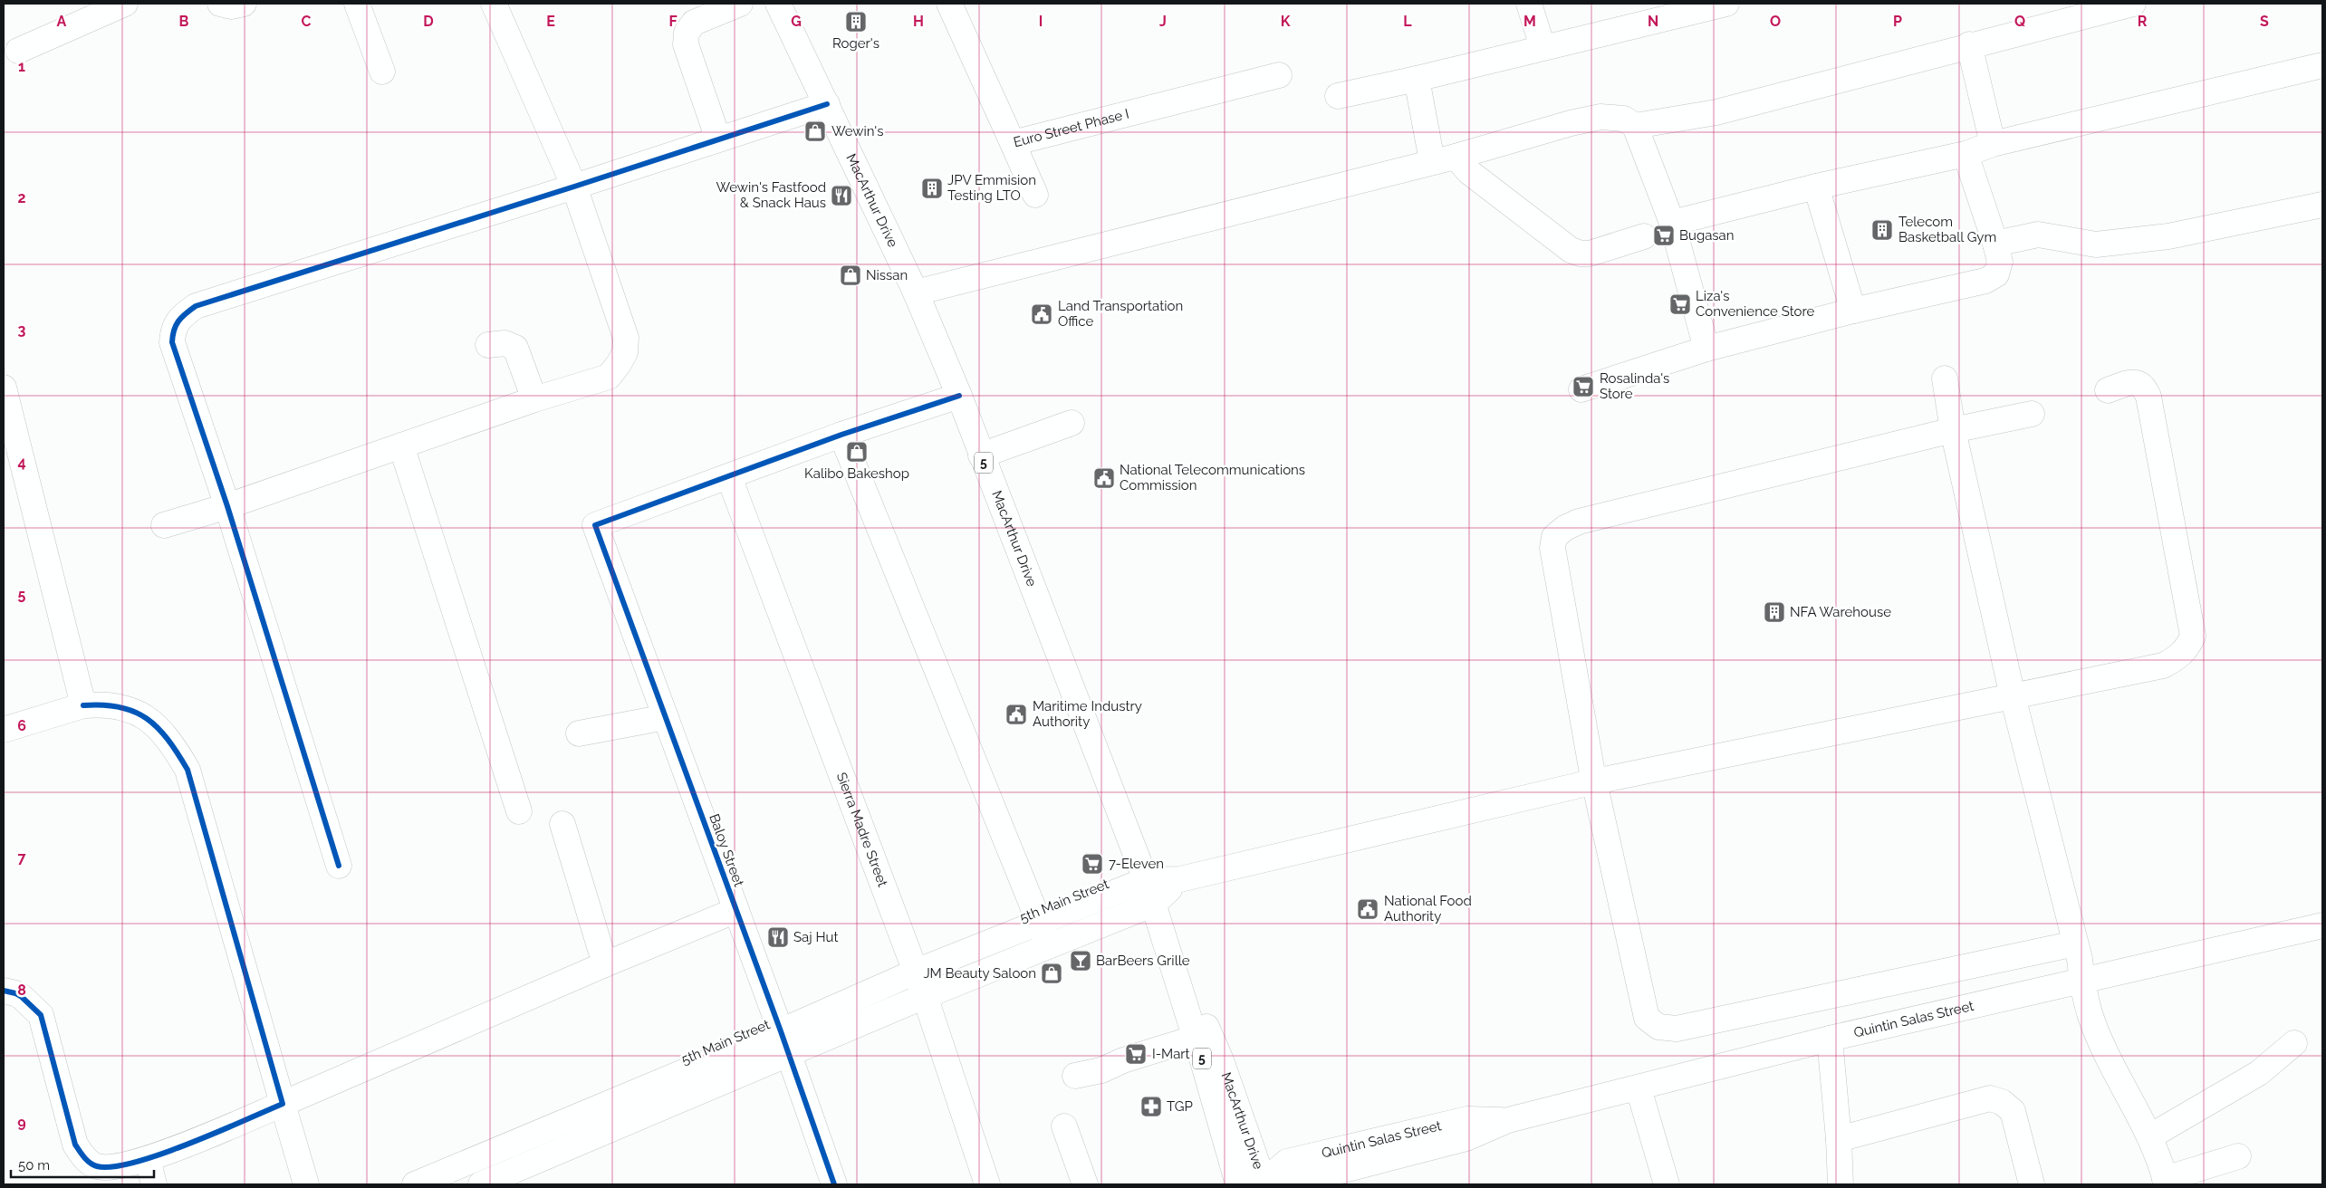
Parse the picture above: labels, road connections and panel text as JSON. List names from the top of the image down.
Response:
{
  "streets": {
    "street": [
      "Euro Street Phase I",
      "MacArthur Drive",
      "5",
      "Sierra Madre Street",
      "Baloy Street",
      "5th Main Street",
      "Quintin Salas Street"
    ]
  },
  "crossings": [
    ["MacArthur Drive", "5th Main Street"],
    ["MacArthur Drive", "Quintin Salas Street"],
    ["Sierra Madre Street", "Baloy Street"],
    ["Sierra Madre Street", "5th Main Street"],
    ["Baloy Street", "5th Main Street"]
  ],
  "places": {
    "building": [
      "Roger's",
      "JPV Emmision Testing LTO",
      "Telecom Basketball Gym",
      "NFA Warehouse"
    ],
    "shop": [
      "Wewin's",
      "Nissan",
      "Kalibo Bakeshop",
      "JM Beauty Saloon"
    ],
    "restaurant": ["Wewin's Fastfood & Snack Haus", "Saj Hut"],
    "supermarket": [
      "Bugasan",
      "Liza's Convenience Store",
      "Rosalinda's Store",
      "7-Eleven",
      "I-Mart"
    ],
    "public building": [
      "Land Transportation Office",
      "National Telecommunications Commission",
      "Maritime Industry Authority",
      "National Food Authority"
    ],
    "bar": ["BarBeers Grille"],
    "pharmacy": ["TGP"]
  },
  "scale_bar": "50 m",
  "grid": {
    "columns": [
      "A",
      "B",
      "C",
      "D",
      "E",
      "F",
      "G",
      "H",
      "I",
      "J",
      "K",
      "L",
      "M",
      "N",
      "O",
      "P",
      "Q",
      "R",
      "S"
    ],
    "rows": [
      "1",
      "2",
      "3",
      "4",
      "5",
      "6",
      "7",
      "8",
      "9"
    ]
  }
}
